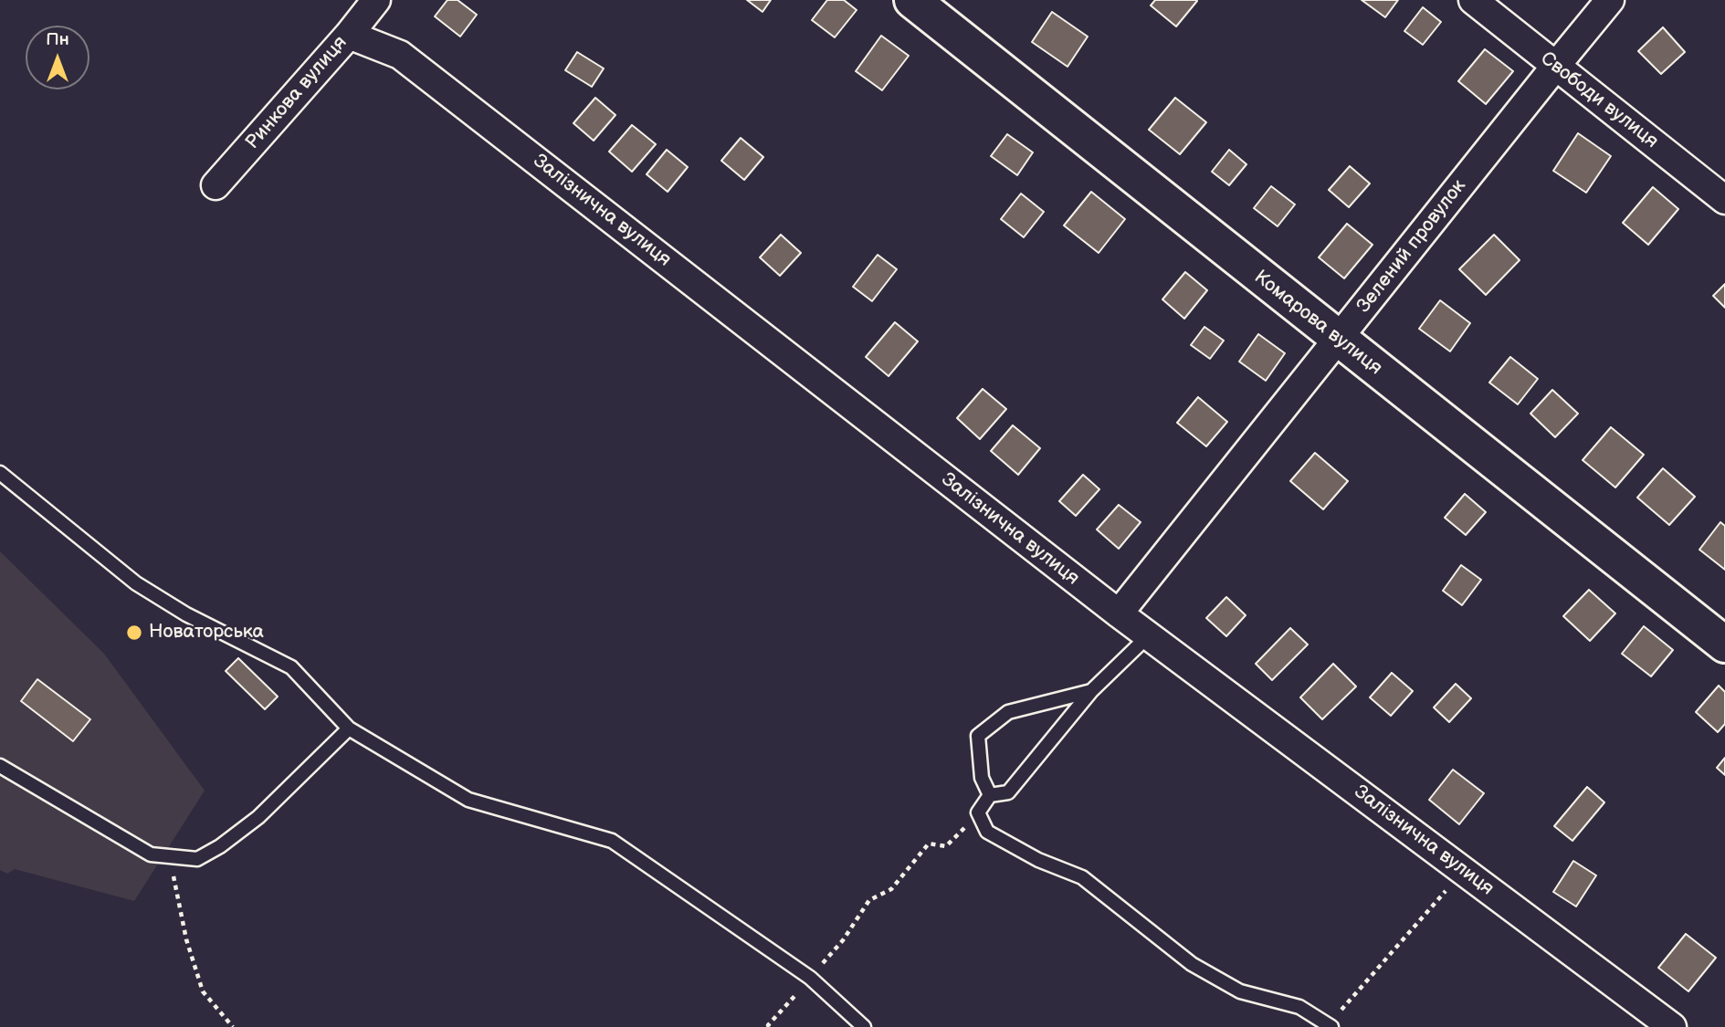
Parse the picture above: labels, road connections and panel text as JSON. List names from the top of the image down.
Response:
{
  "streets": {
    "main road": ["Комарова вулиця"],
    "street": [
      "Ринкова вулиця",
      "Свободи вулиця",
      "Залізнична вулиця",
      "Зелений провулок"
    ]
  },
  "crossings": [
    ["Ринкова вулиця", "Залізнична вулиця"],
    ["Свободи вулиця", "Зелений провулок"],
    ["Залізнична вулиця", "Зелений провулок"],
    ["Зелений провулок", "Комарова вулиця"]
  ],
  "places": ["Новаторська"],
  "north": "top"
}
